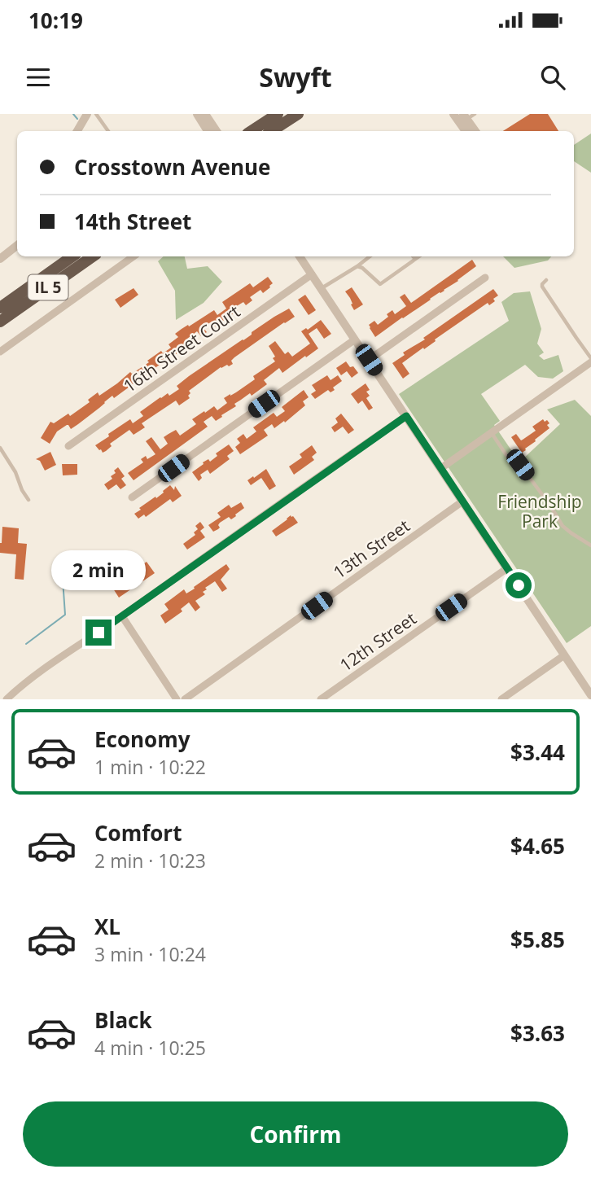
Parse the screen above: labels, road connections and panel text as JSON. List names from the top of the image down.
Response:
{
  "streets": {
    "highway": ["IL 5"],
    "street": ["16th Street Court", "13th Street", "12th Street"]
  },
  "parks": ["Friendship Park"],
  "page": {
    "status": "10:19",
    "header": "Swyft",
    "banner": ["Crosstown Avenue", "14th Street"],
    "bubble": "2 min",
    "list": [
      {
        "name": "Economy",
        "note": "1 min · 10:22",
        "value": "$3.44"
      },
      {
        "name": "Comfort",
        "note": "2 min · 10:23",
        "value": "$4.65"
      },
      {
        "name": "XL",
        "note": "3 min · 10:24",
        "value": "$5.85"
      },
      {
        "name": "Black",
        "note": "4 min · 10:25",
        "value": "$3.63"
      }
    ],
    "buttons": "Confirm"
  }
}
